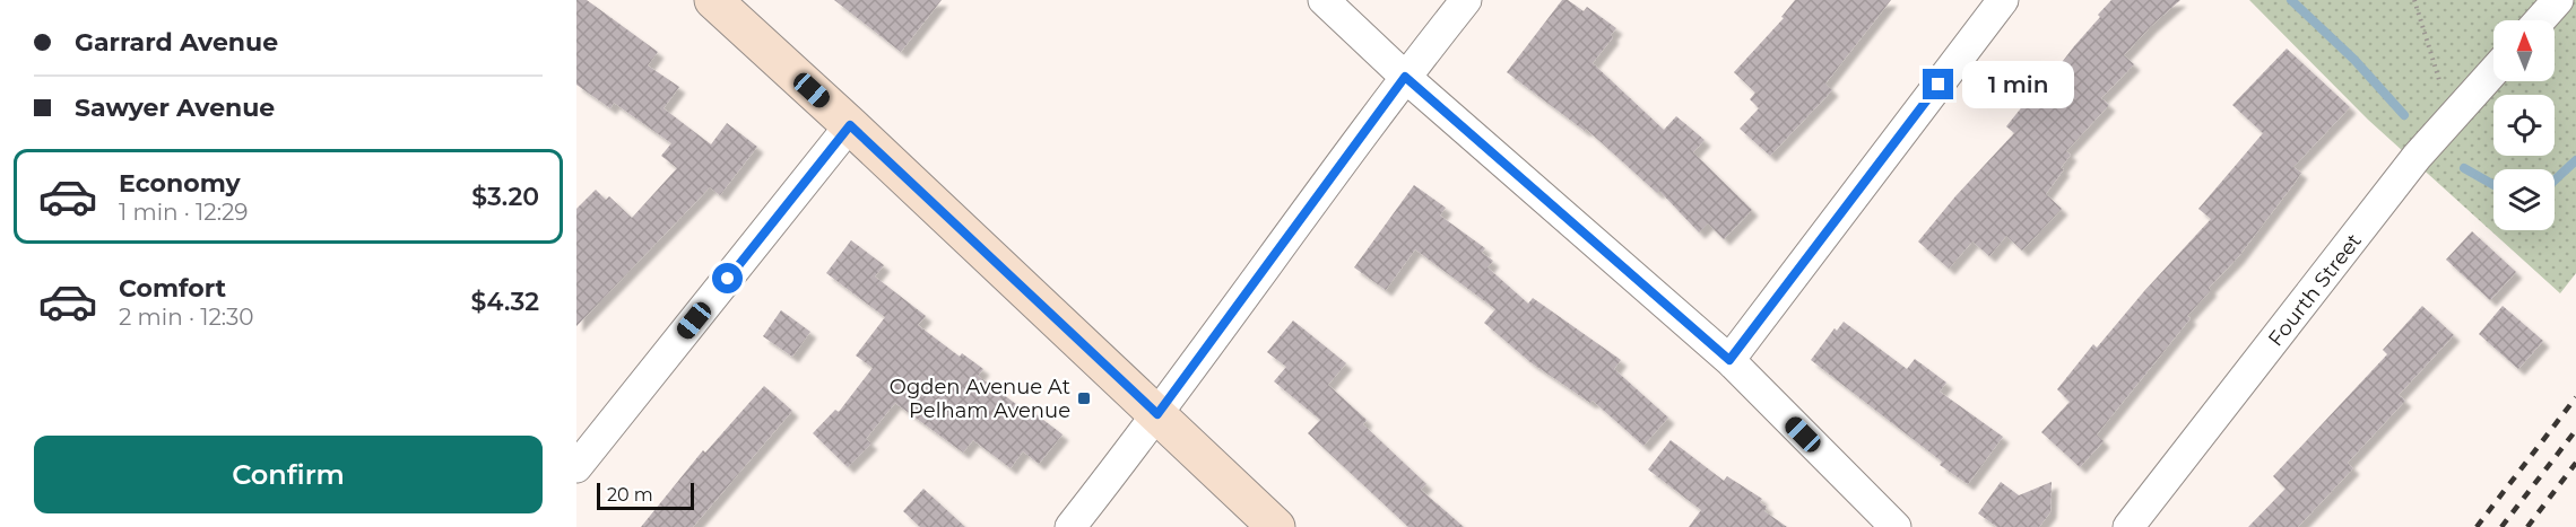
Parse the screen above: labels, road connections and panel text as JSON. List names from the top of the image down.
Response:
{
  "streets": {
    "street": ["Fourth Street"]
  },
  "places": {
    "transit": ["Ogden Avenue At Pelham Avenue"]
  },
  "scale_bar": "20 m",
  "north": "top",
  "page": {
    "banner": ["Garrard Avenue", "Sawyer Avenue"],
    "bubble": "1 min",
    "list": [
      {
        "name": "Economy",
        "note": "1 min · 12:29",
        "value": "$3.20"
      },
      {
        "name": "Comfort",
        "note": "2 min · 12:30",
        "value": "$4.32"
      }
    ],
    "buttons": "Confirm",
    "scale": "20 m"
  }
}
